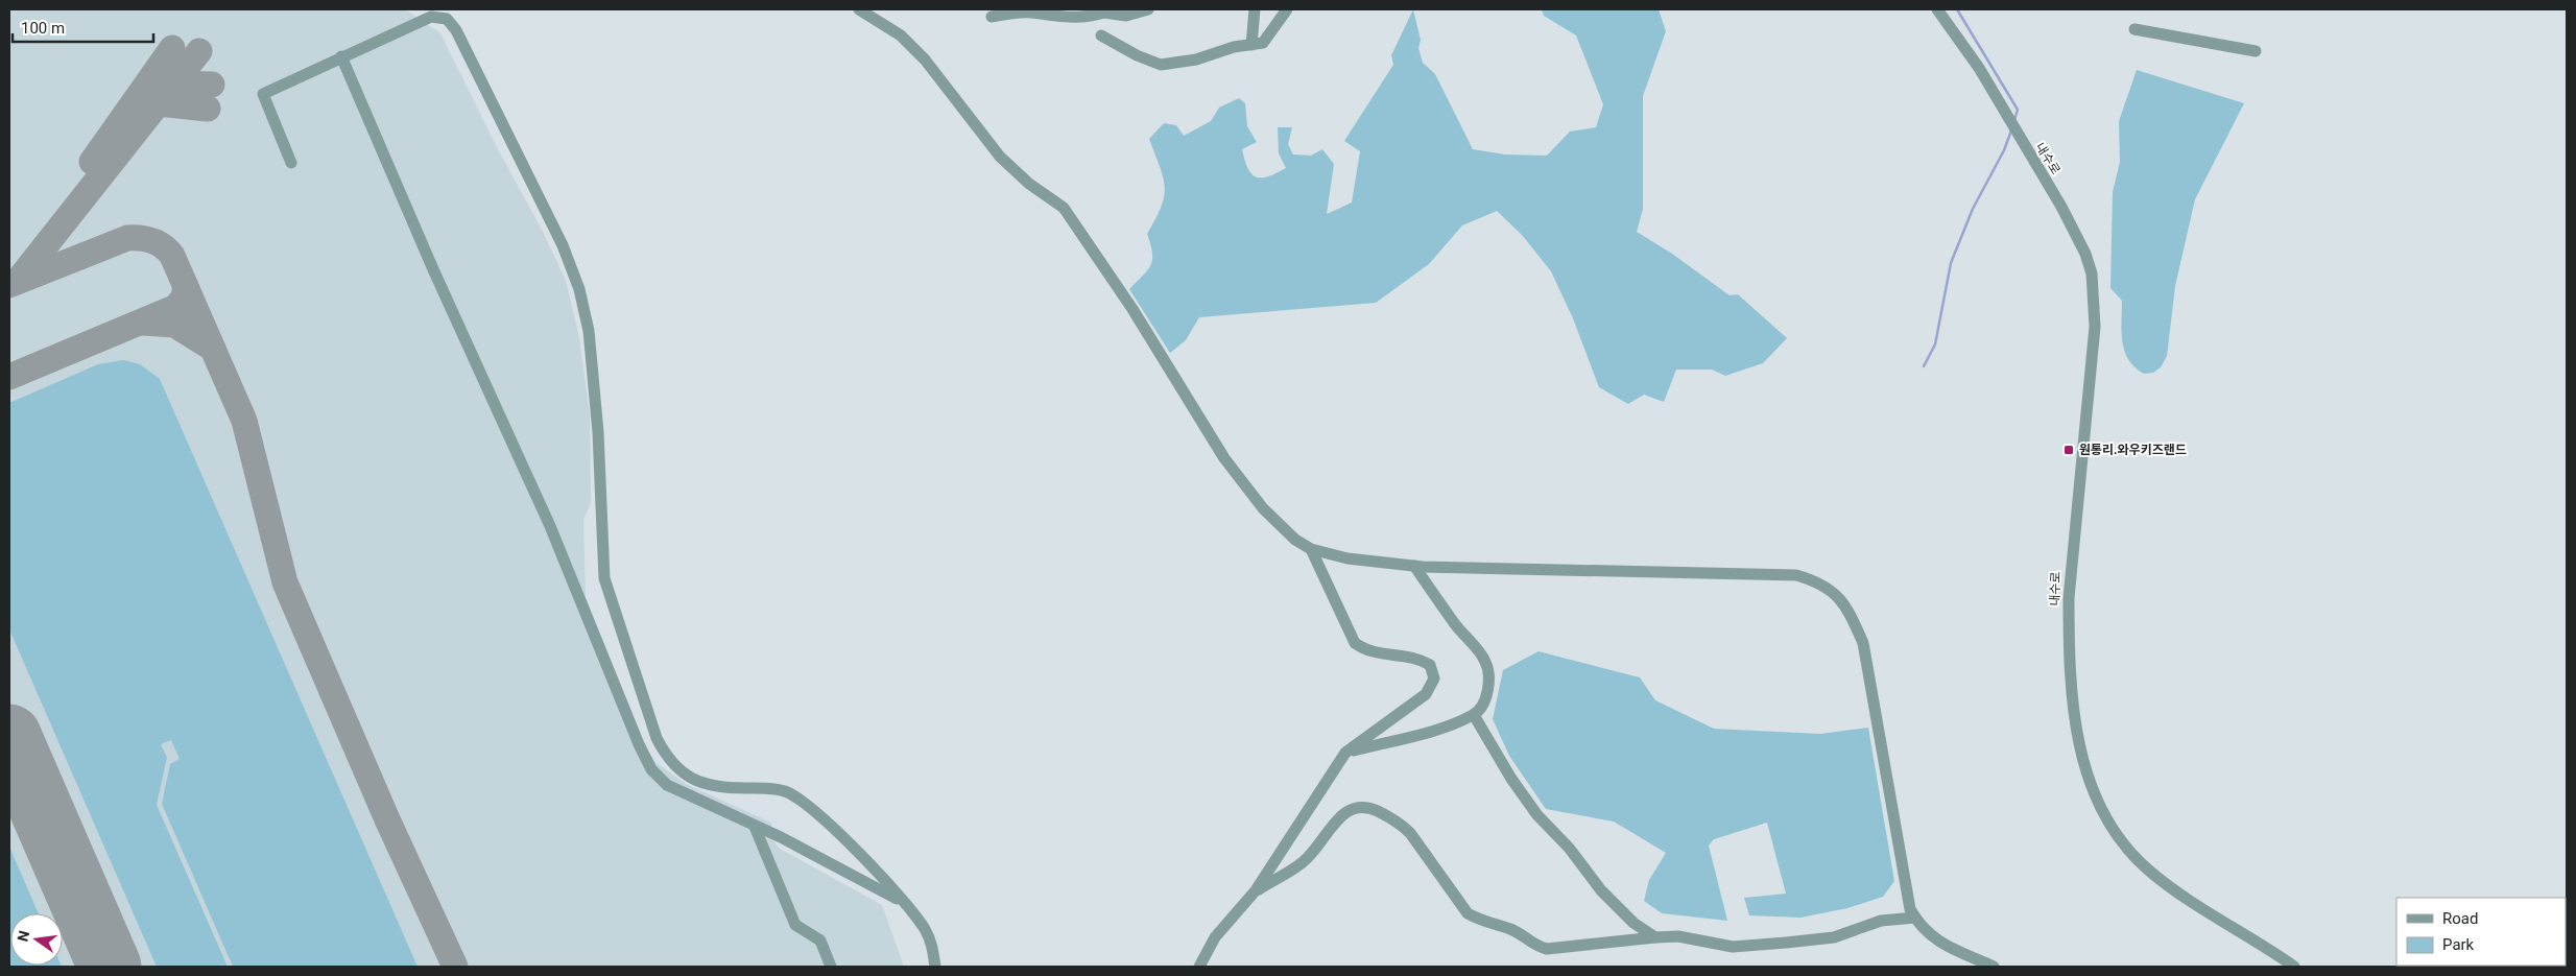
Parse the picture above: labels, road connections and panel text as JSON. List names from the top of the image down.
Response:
{
  "streets": {
    "street": ["내수로"]
  },
  "places": {
    "transit": ["원통리.와우키즈랜드"]
  },
  "legend": ["Road", "Park"],
  "scale_bar": "100 m",
  "north": "left"
}
